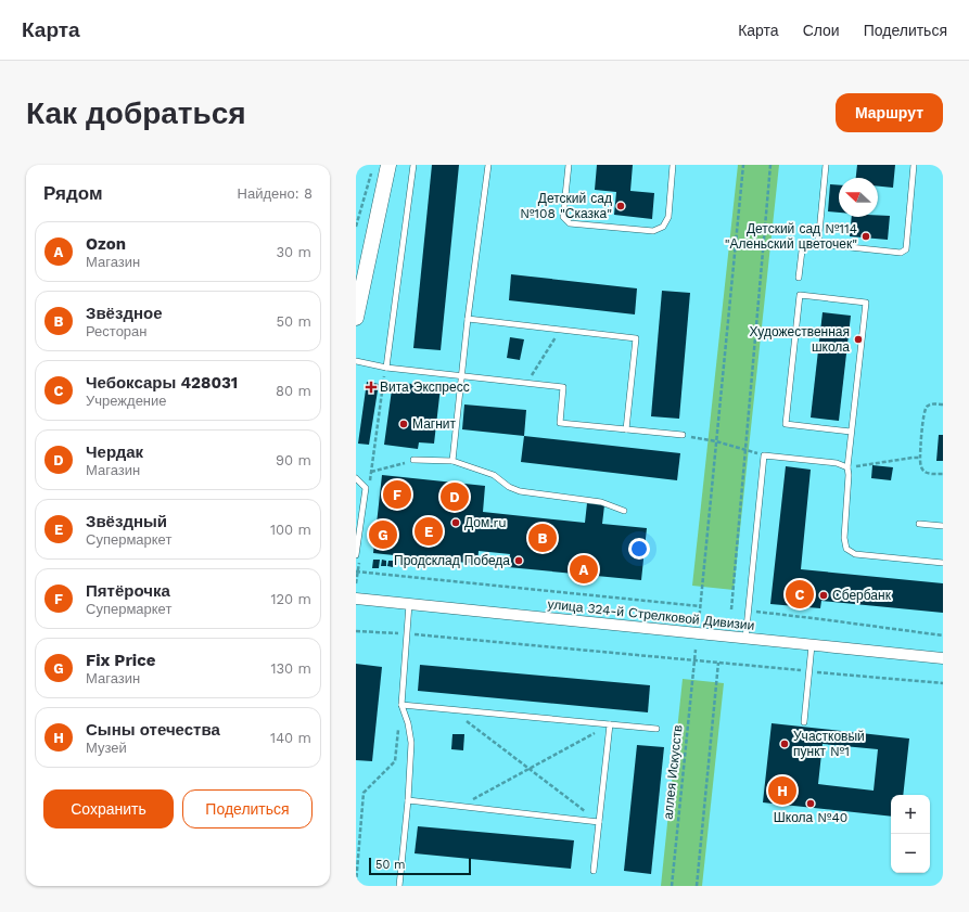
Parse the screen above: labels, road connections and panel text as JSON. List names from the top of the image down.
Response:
{
  "streets": {
    "street": ["улица 324-й Стрелковой Дивизии"],
    "path": ["аллея Искусств"]
  },
  "places": {
    "other": [
      "Детский сад №108 \"Сказка\"",
      "Детский сад №114 \"Аленьский цветочек\"",
      "Художественная школа",
      "Магнит",
      "Дом.ru",
      "Продсклад Победа",
      "Сбербанк",
      "Участковый пункт №1",
      "Школа №40"
    ],
    "health": ["Вита Экспресс"]
  },
  "scale_bar": "50 m",
  "north": "left",
  "page": {
    "header": "Карта",
    "nav": ["Карта", "Слои", "Поделиться"],
    "buttons": [
      "Маршрут",
      ["Сохранить", "Поделиться"]
    ],
    "title": "Как добраться",
    "heading": ["Рядом", "Найдено: 8"],
    "list": [
      {
        "mark": "A",
        "name": "Ozon",
        "note": "Магазин",
        "value": "30 m"
      },
      {
        "mark": "B",
        "name": "Звёздное",
        "note": "Ресторан",
        "value": "50 m"
      },
      {
        "mark": "C",
        "name": "Чебоксары 428031",
        "note": "Учреждение",
        "value": "80 m"
      },
      {
        "mark": "D",
        "name": "Чердак",
        "note": "Магазин",
        "value": "90 m"
      },
      {
        "mark": "E",
        "name": "Звёздный",
        "note": "Супермаркет",
        "value": "100 m"
      },
      {
        "mark": "F",
        "name": "Пятёрочка",
        "note": "Супермаркет",
        "value": "120 m"
      },
      {
        "mark": "G",
        "name": "Fix Price",
        "note": "Магазин",
        "value": "130 m"
      },
      {
        "mark": "H",
        "name": "Сыны отечества",
        "note": "Музей",
        "value": "140 m"
      }
    ],
    "pins": [
      "F",
      "D",
      "E",
      "G",
      "B",
      "A",
      "C",
      "H"
    ],
    "map_buttons": ["+", "−"],
    "scale": "50 m"
  }
}
